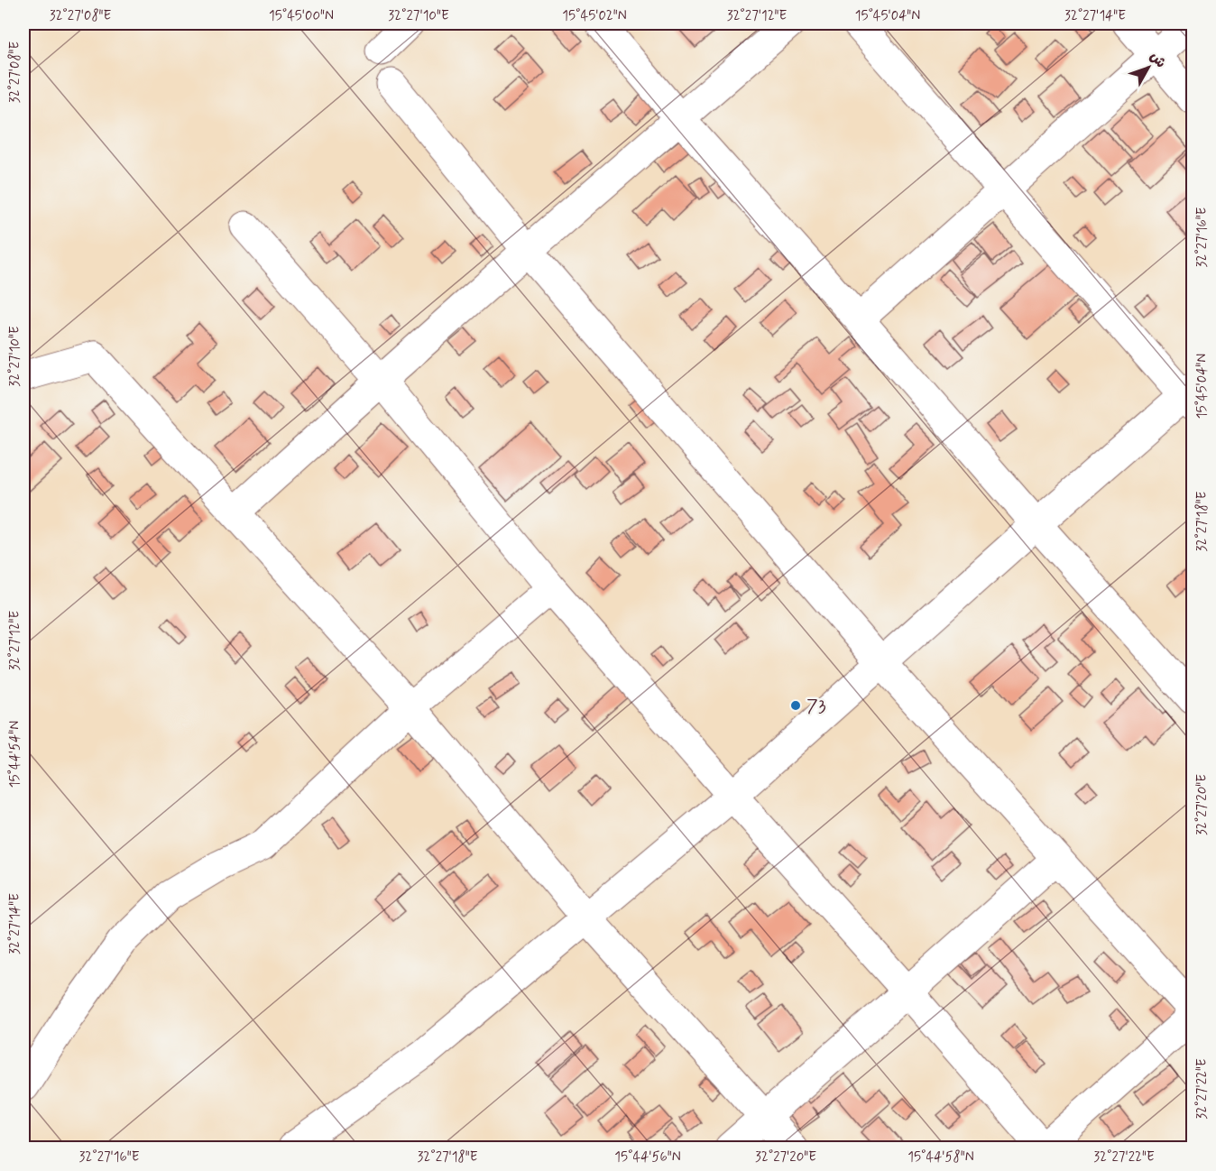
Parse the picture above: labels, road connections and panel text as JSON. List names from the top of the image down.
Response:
{
  "places": ["73"],
  "north": "top right",
  "coordinates": [
    "32°27'08\"E",
    "15°45'00\"N",
    "32°27'10\"E",
    "15°45'02\"N",
    "32°27'12\"E",
    "15°45'04\"N",
    "32°27'14\"E",
    "32°27'16\"E",
    "32°27'18\"E",
    "15°44'54\"N",
    "32°27'20\"E",
    "32°27'22\"E",
    "15°44'56\"N",
    "15°44'58\"N"
  ]
}
